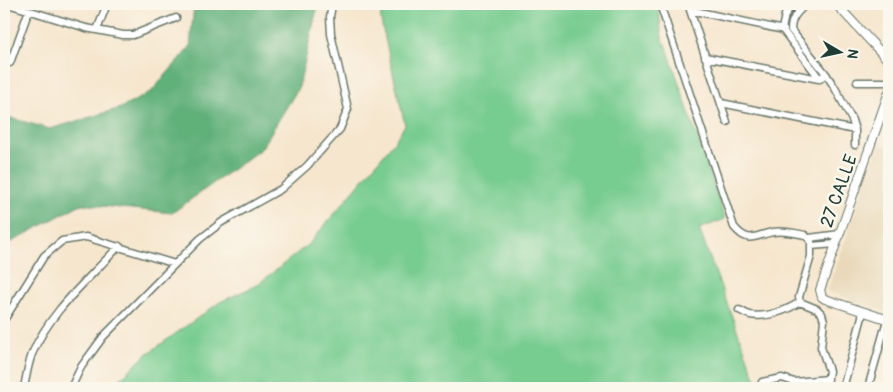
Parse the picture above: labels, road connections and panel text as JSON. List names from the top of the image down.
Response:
{
  "streets": {
    "street": ["27 CALLE"]
  },
  "north": "right"
}
